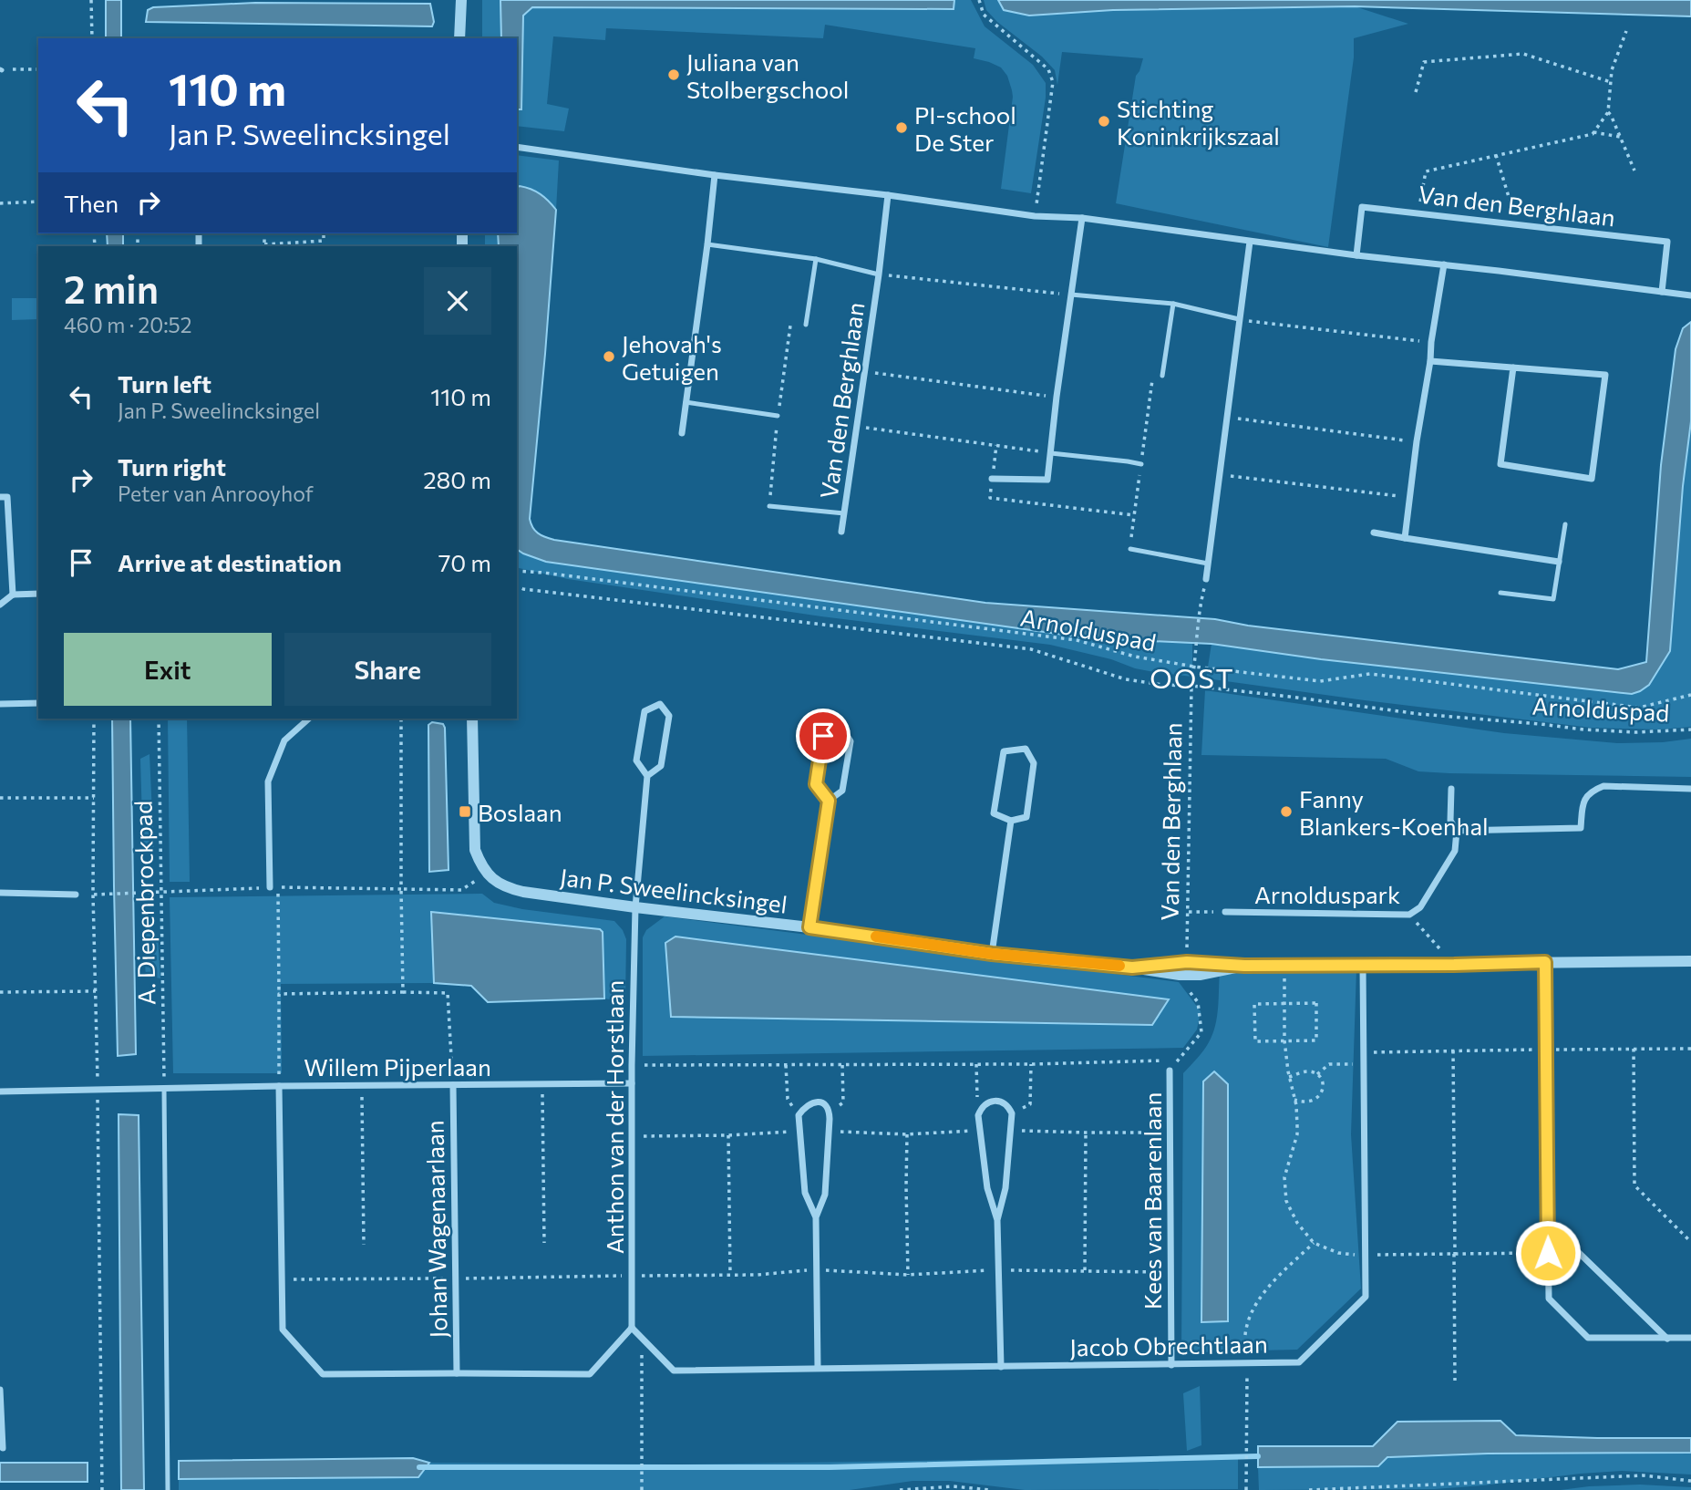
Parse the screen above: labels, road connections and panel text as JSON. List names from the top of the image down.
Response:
{
  "streets": {
    "street": [
      "Van den Berghlaan",
      "Jan P. Sweelincksingel",
      "Arnolduspark",
      "Willem Pijperlaan",
      "Anthon van der Horstlaan",
      "Kees van Baarenlaan",
      "Johan Wagenaarlaan",
      "Jacob Obrechtlaan"
    ],
    "path": ["Arnolduspad", "A. Diepenbrockpad"]
  },
  "crossings": [
    ["Van den Berghlaan", "Arnolduspad"],
    ["Van den Berghlaan", "Jan P. Sweelincksingel"],
    ["Jan P. Sweelincksingel", "Anthon van der Horstlaan"],
    ["Jan P. Sweelincksingel", "Kees van Baarenlaan"],
    ["Jan P. Sweelincksingel", "Jacob Obrechtlaan"],
    ["A. Diepenbrockpad", "Willem Pijperlaan"],
    ["Willem Pijperlaan", "Anthon van der Horstlaan"],
    ["Willem Pijperlaan", "Johan Wagenaarlaan"],
    ["Anthon van der Horstlaan", "Jacob Obrechtlaan"],
    ["Kees van Baarenlaan", "Jacob Obrechtlaan"]
  ],
  "districts": ["OOST"],
  "places": {
    "other": [
      "Juliana van Stolbergschool",
      "Stichting Koninkrijkszaal",
      "PI-school De Ster",
      "Jehovah's Getuigen",
      "Fanny Blankers-Koenhal"
    ],
    "transit": ["Boslaan"]
  },
  "page": {
    "turn": ["110 m", "Jan P. Sweelincksingel"],
    "then": "Then",
    "heading": ["2 min", "460 m · 20:52"],
    "list": [
      {
        "name": "Turn left",
        "note": "Jan P. Sweelincksingel",
        "value": "110 m"
      },
      {
        "name": "Turn right",
        "note": "Peter van Anrooyhof",
        "value": "280 m"
      },
      {
        "name": "Arrive at destination",
        "value": "70 m"
      }
    ],
    "buttons": ["Exit", "Share"]
  }
}
